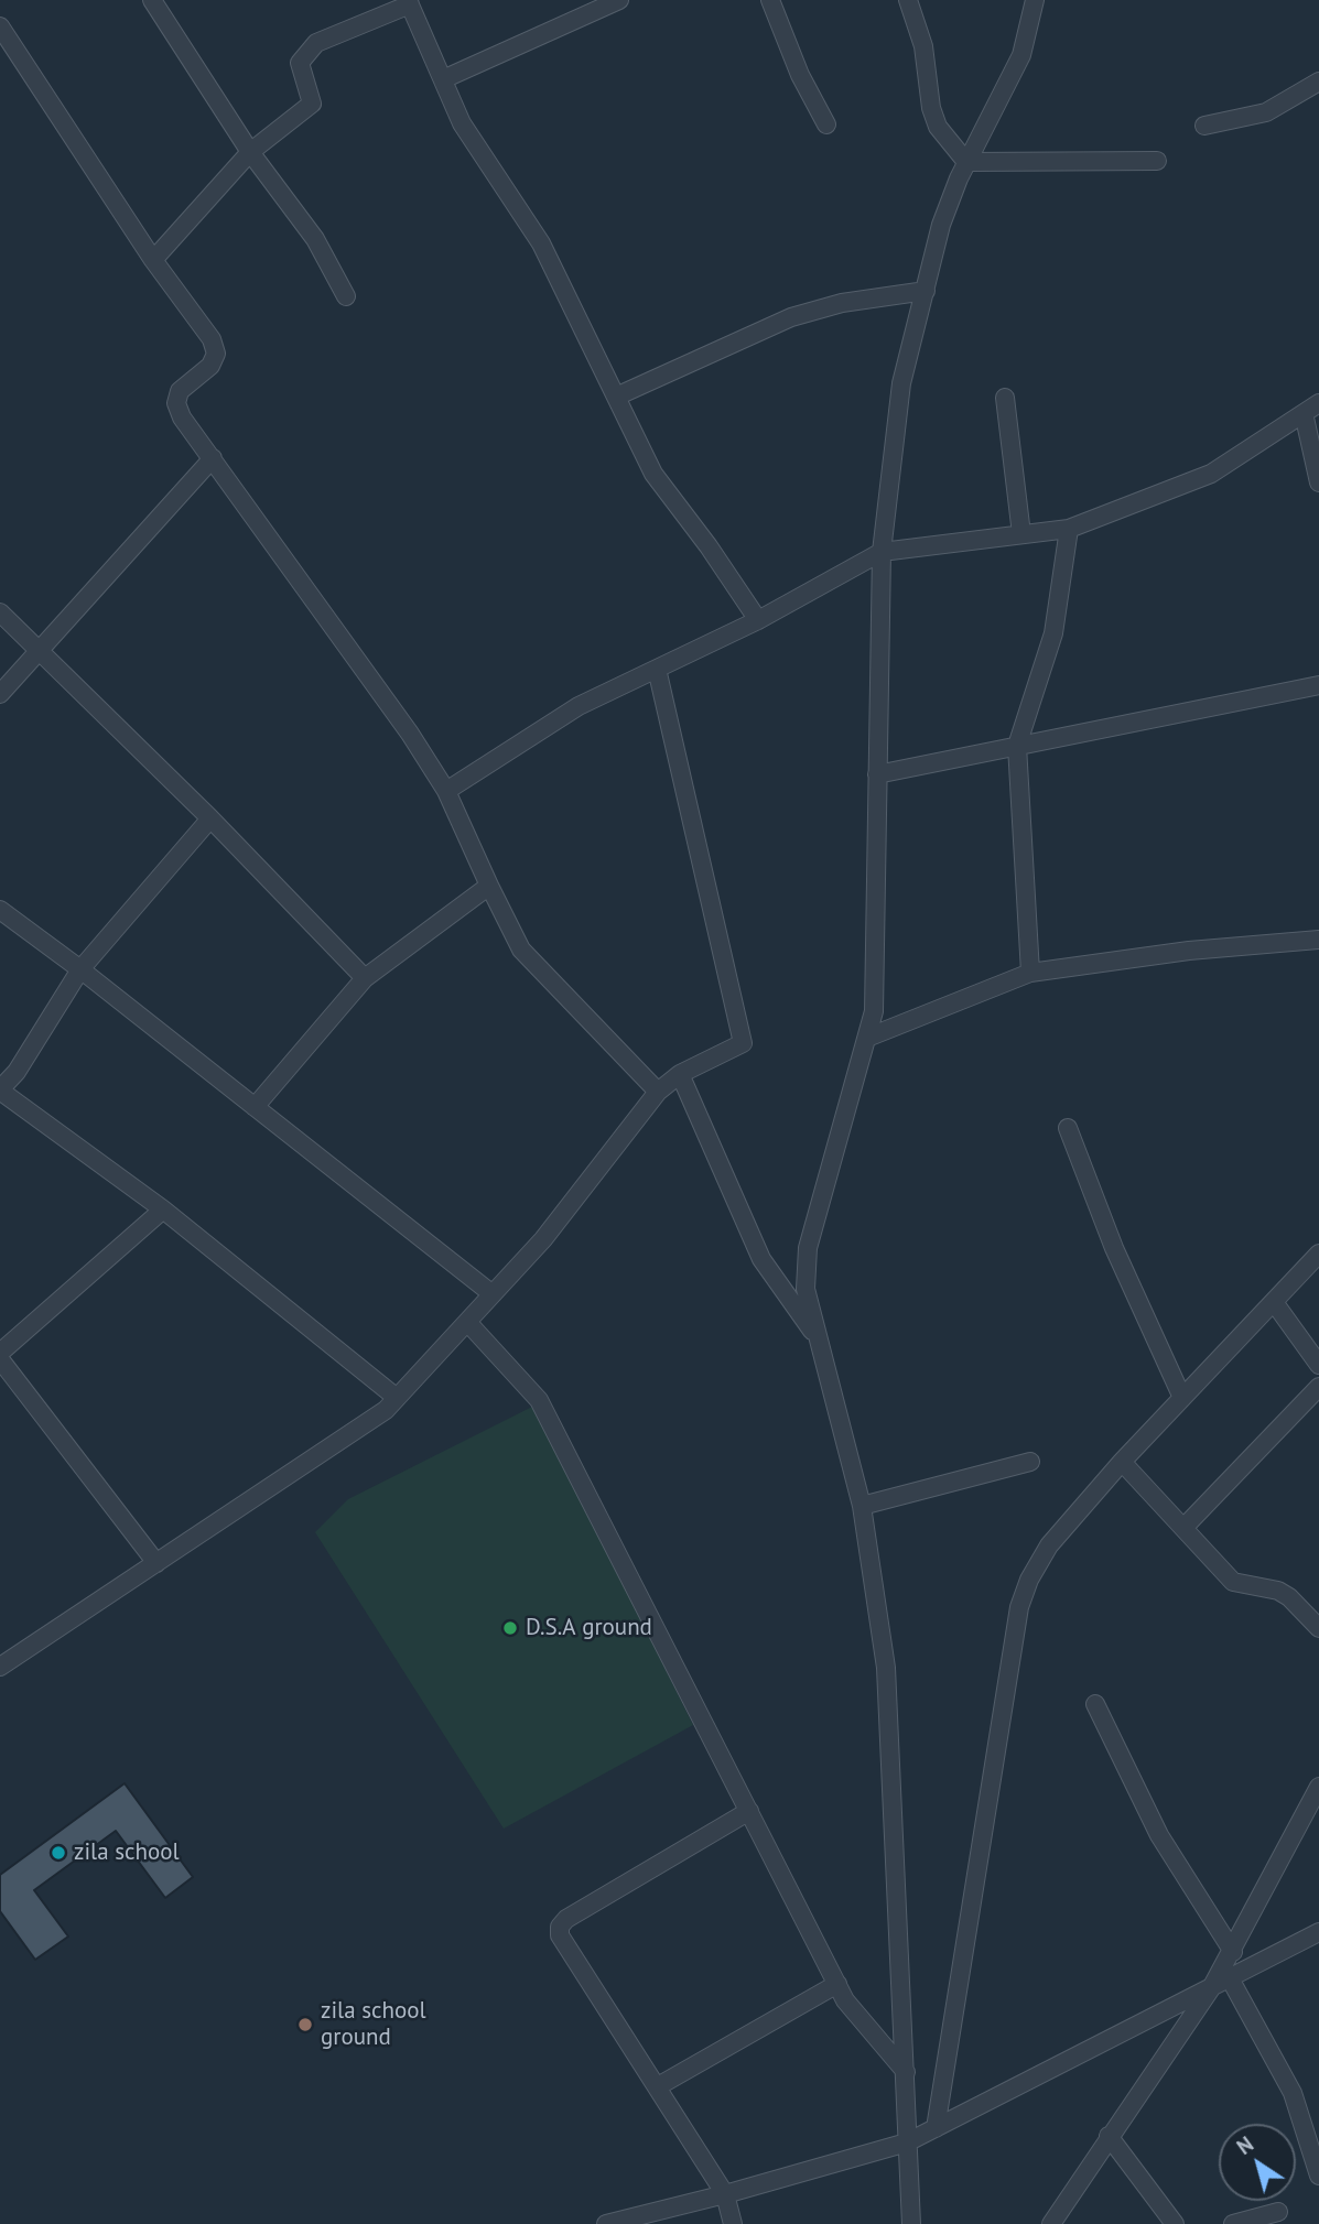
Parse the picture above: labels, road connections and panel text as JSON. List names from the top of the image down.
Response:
{
  "places": ["D.S.A ground", "zila school", "zila school ground"],
  "north": "top left"
}
